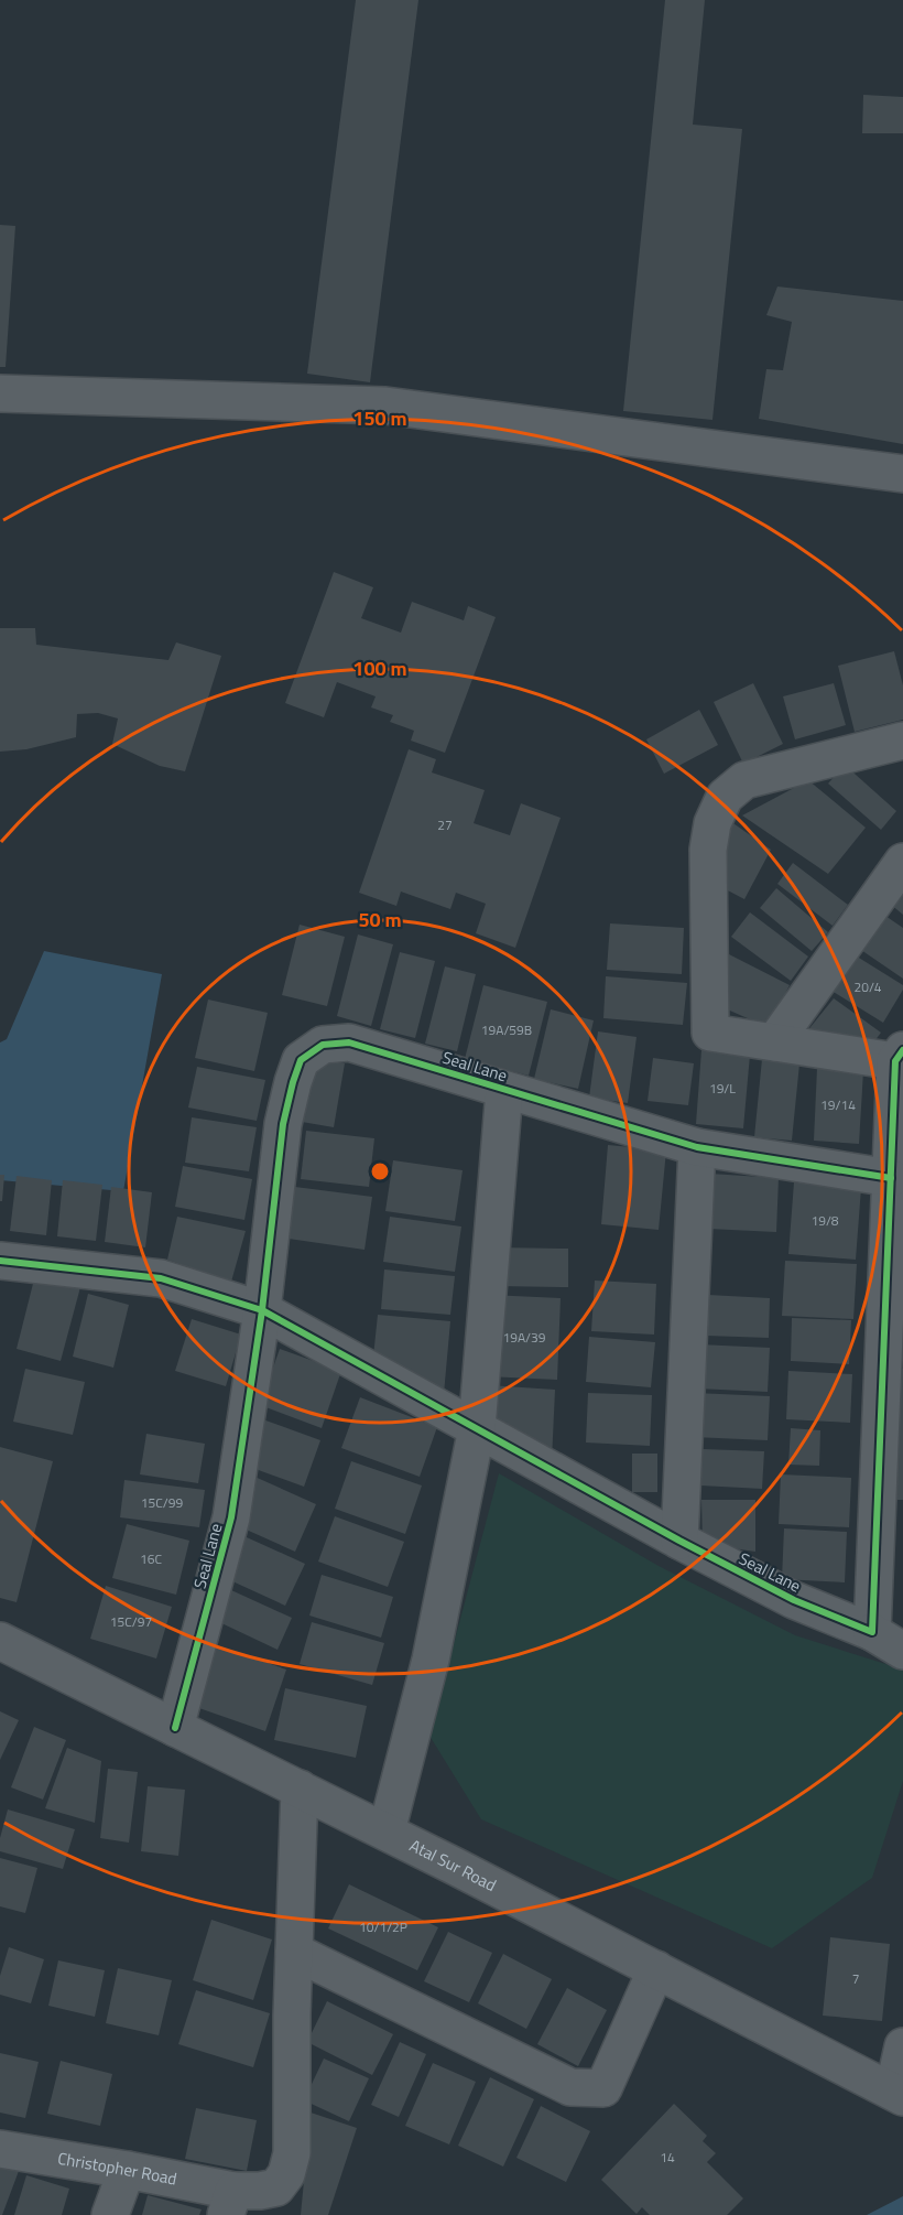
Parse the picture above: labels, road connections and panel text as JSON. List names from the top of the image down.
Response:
{
  "streets": {
    "street": ["Seal Lane", "Atal Sur Road", "Christopher Road"]
  },
  "crossings": [
    ["Seal Lane", "Atal Sur Road"]
  ],
  "house_numbers": [
    "27",
    "20/4",
    "19A/59B",
    "19/L",
    "19/14",
    "19/8",
    "19A/39",
    "15C/99",
    "16C",
    "15C/97",
    "10/1/2P",
    "7",
    "14"
  ],
  "rings": ["150 m", "100 m", "50 m"]
}
